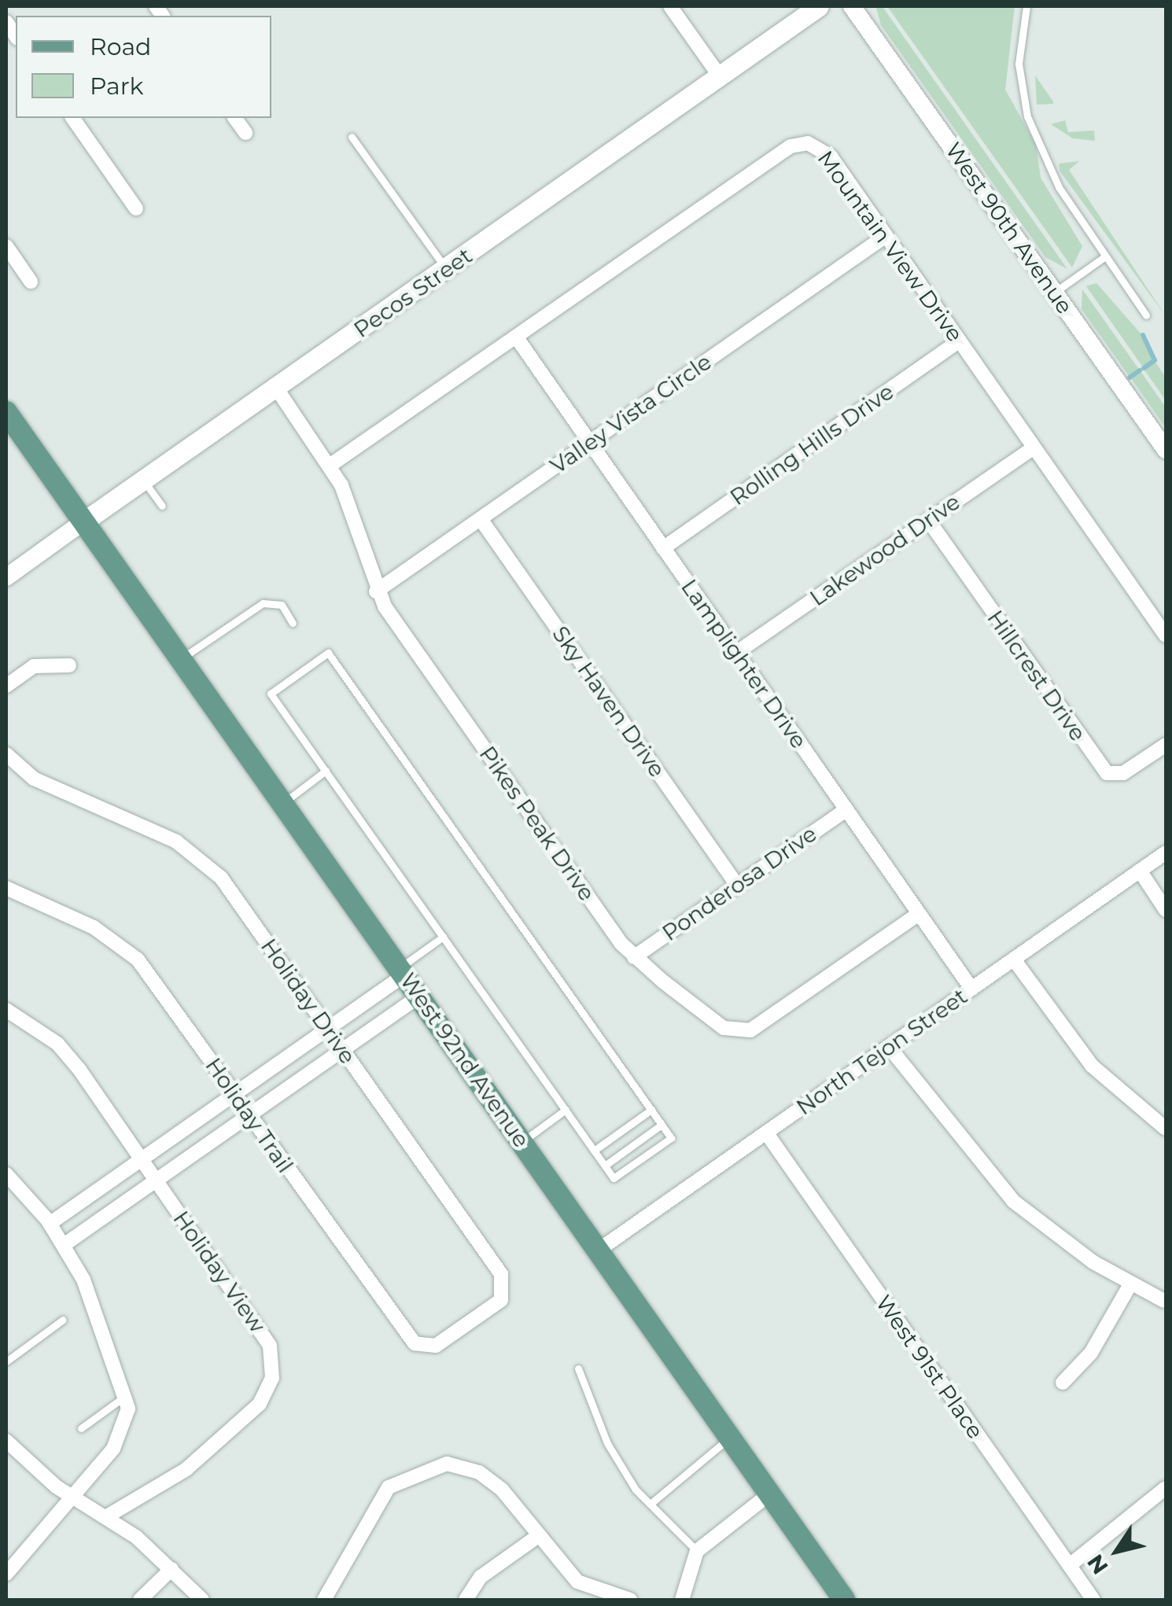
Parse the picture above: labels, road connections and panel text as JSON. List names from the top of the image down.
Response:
{
  "streets": {
    "main road": ["Pecos Street", "West 92nd Avenue"],
    "street": [
      "West 90th Avenue",
      "Mountain View Drive",
      "Valley Vista Circle",
      "Rolling Hills Drive",
      "Lakewood Drive",
      "Lamplighter Drive",
      "Hillcrest Drive",
      "Sky Haven Drive",
      "Pikes Peak Drive",
      "Ponderosa Drive",
      "Holiday Drive",
      "North Tejon Street",
      "Holiday Trail",
      "Holiday View",
      "West 91st Place"
    ]
  },
  "crossings": [
    ["Mountain View Drive", "Valley Vista Circle"],
    ["Mountain View Drive", "Rolling Hills Drive"],
    ["Mountain View Drive", "Lakewood Drive"],
    ["Mountain View Drive", "Lamplighter Drive"],
    ["Mountain View Drive", "Pikes Peak Drive"],
    ["Pecos Street", "Pikes Peak Drive"],
    ["Pecos Street", "West 92nd Avenue"],
    ["Valley Vista Circle", "Lamplighter Drive"],
    ["Valley Vista Circle", "Sky Haven Drive"],
    ["Valley Vista Circle", "Pikes Peak Drive"],
    ["Rolling Hills Drive", "Lamplighter Drive"],
    ["Lakewood Drive", "Lamplighter Drive"],
    ["Lakewood Drive", "Hillcrest Drive"],
    ["Lamplighter Drive", "Pikes Peak Drive"],
    ["Lamplighter Drive", "Ponderosa Drive"],
    ["Lamplighter Drive", "North Tejon Street"],
    ["Sky Haven Drive", "Ponderosa Drive"],
    ["Pikes Peak Drive", "Ponderosa Drive"],
    ["Holiday Drive", "Holiday Trail"],
    ["North Tejon Street", "West 92nd Avenue"],
    ["North Tejon Street", "West 91st Place"]
  ],
  "legend": ["Road", "Park"],
  "north": "bottom left"
}
